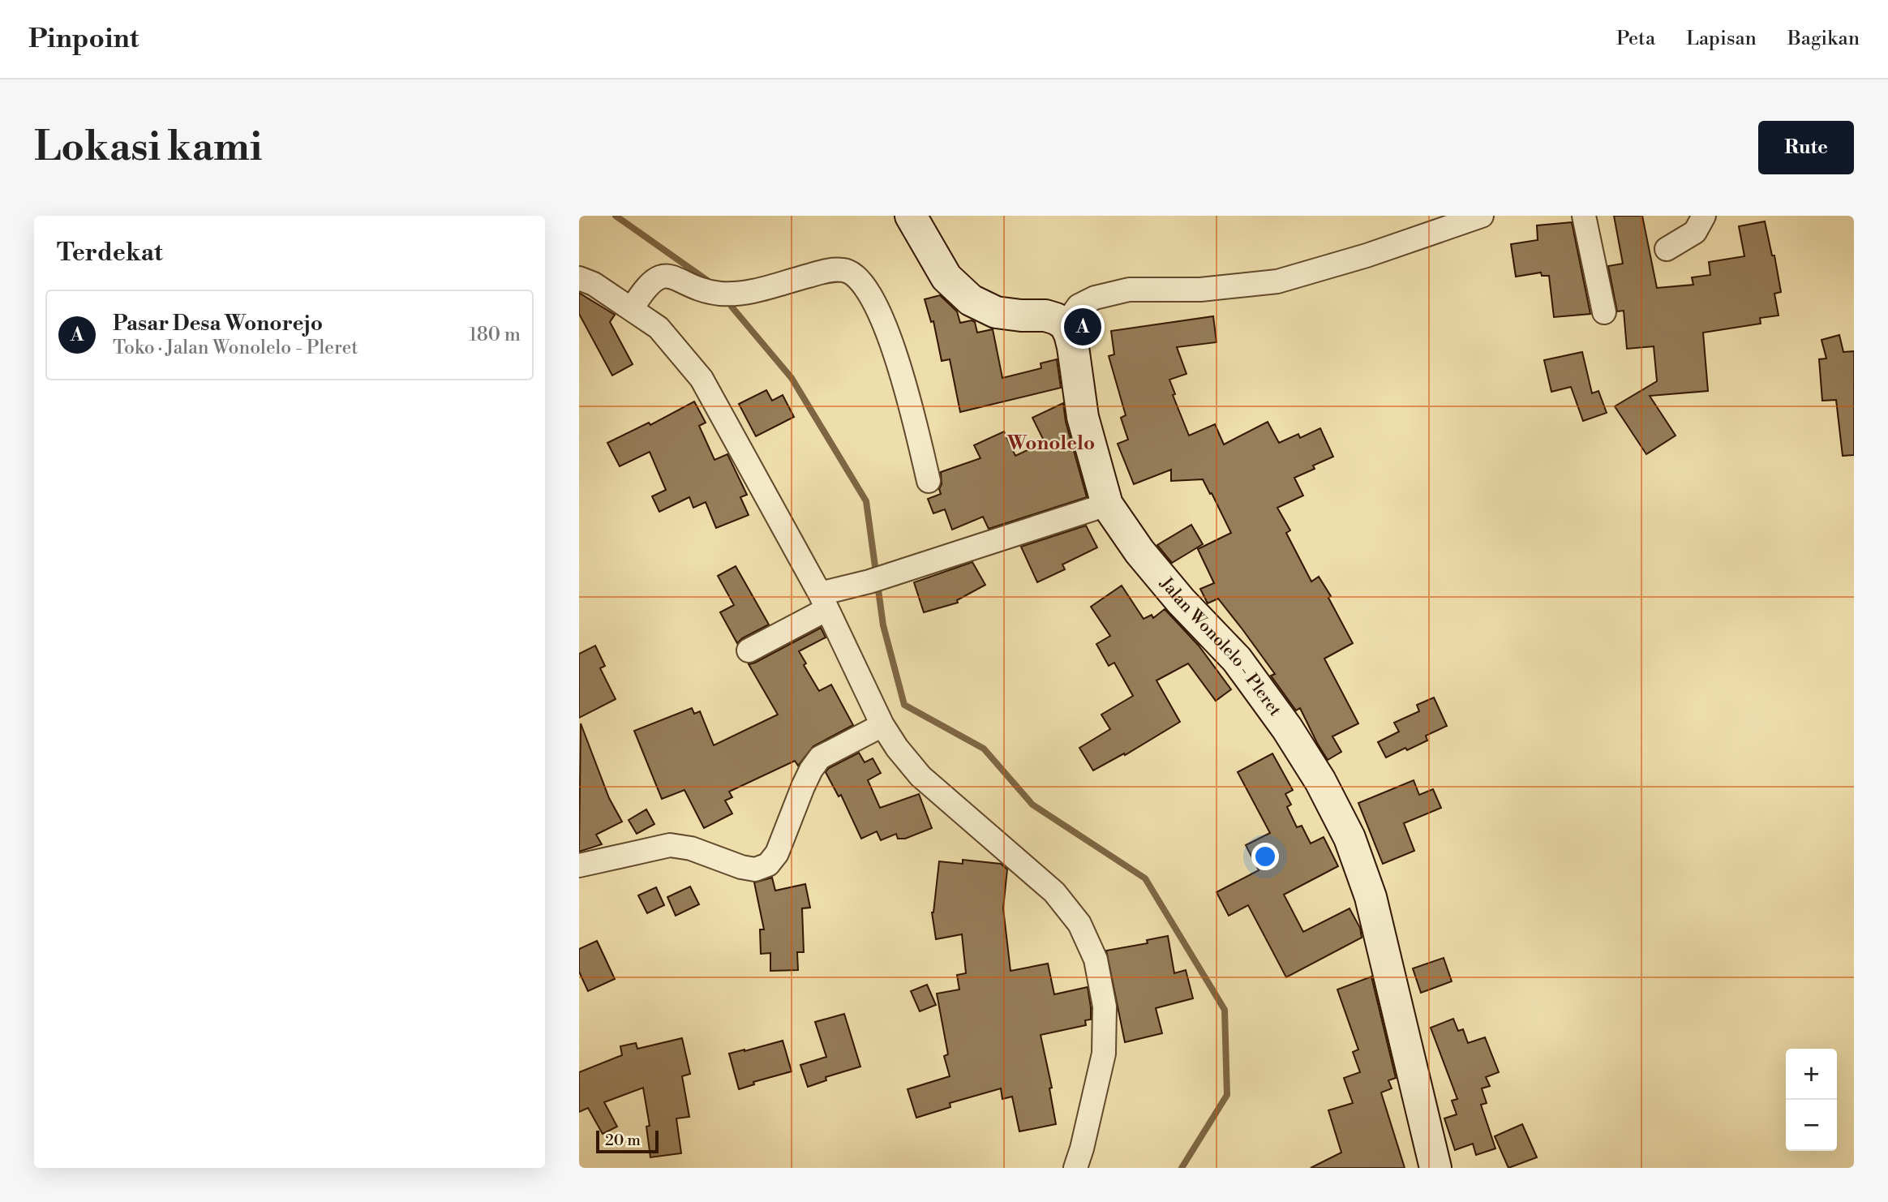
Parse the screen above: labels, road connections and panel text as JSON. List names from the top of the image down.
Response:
{
  "streets": {
    "main road": ["Jalan Wonolelo - Pleret"]
  },
  "districts": ["Wonolelo"],
  "scale_bar": "20 m",
  "page": {
    "header": "Pinpoint",
    "nav": ["Peta", "Lapisan", "Bagikan"],
    "buttons": "Rute",
    "title": "Lokasi kami",
    "heading": "Terdekat",
    "list": [
      {
        "mark": "A",
        "name": "Pasar Desa Wonorejo",
        "note": "Toko · Jalan Wonolelo - Pleret",
        "value": "180 m"
      }
    ],
    "pins": "A",
    "map_buttons": ["+", "−"],
    "scale": "20 m"
  }
}
